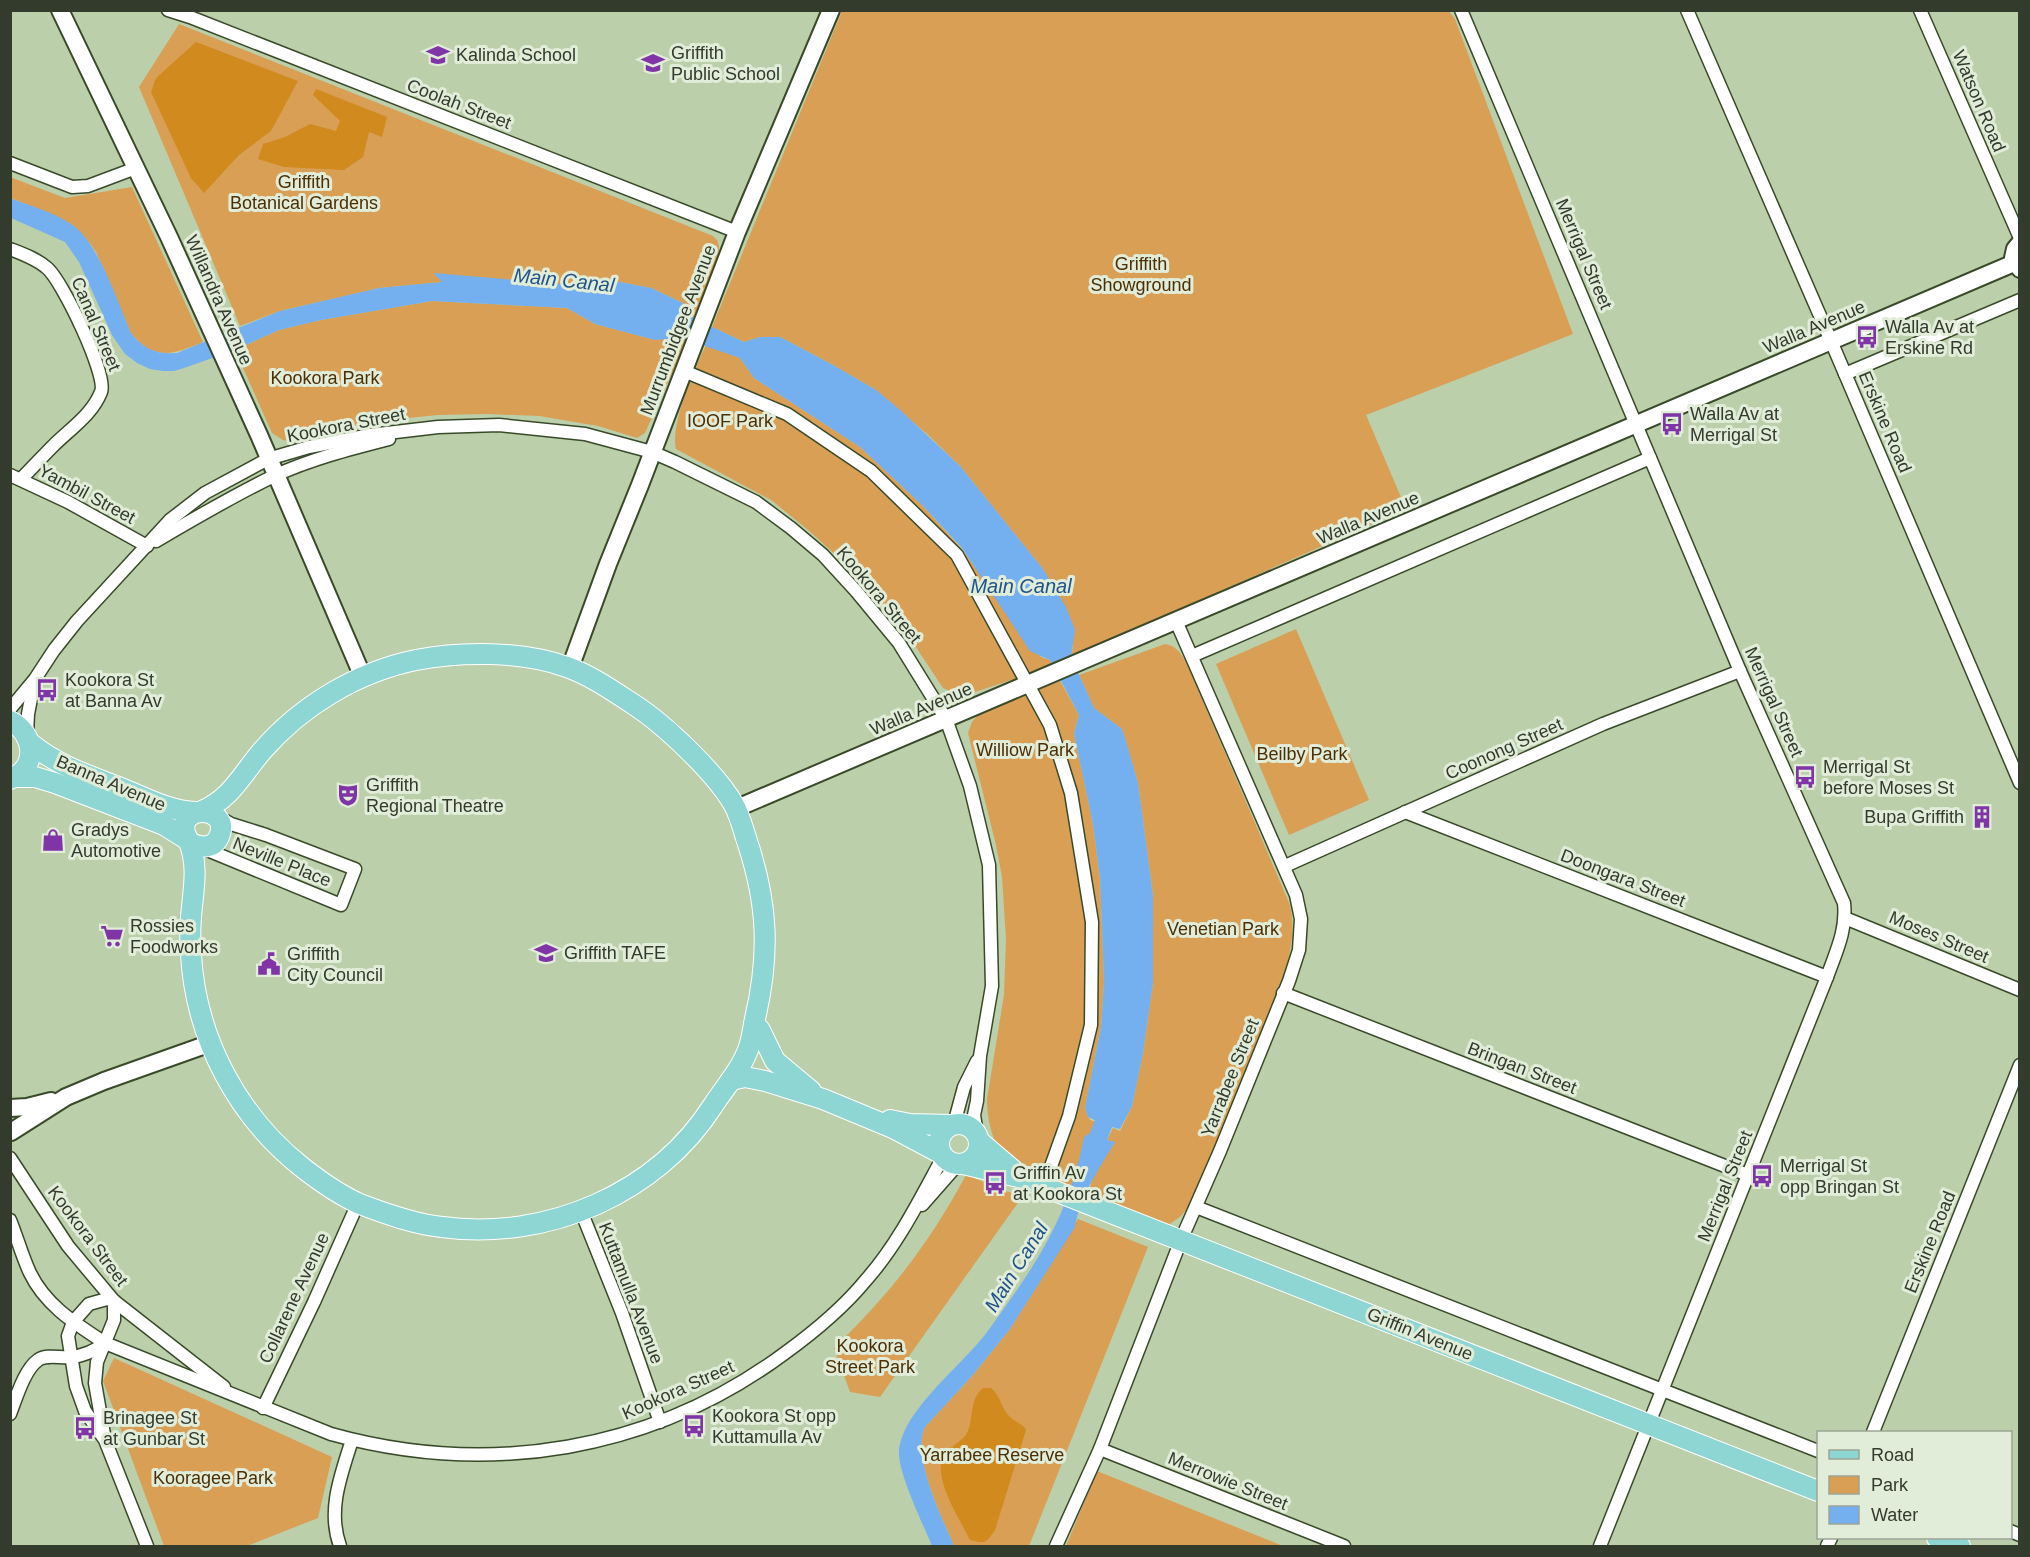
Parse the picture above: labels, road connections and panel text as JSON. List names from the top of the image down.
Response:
{
  "streets": {
    "main road": ["Banna Avenue", "Griffin Avenue"],
    "street": [
      "Watson Road",
      "Coolah Street",
      "Merrigal Street",
      "Willandra Avenue",
      "Canal Street",
      "Walla Avenue",
      "Murrumbidgee Avenue",
      "Erskine Road",
      "Kookora Street",
      "Yambil Street",
      "Coonong Street",
      "Neville Place",
      "Doongara Street",
      "Moses Street",
      "Bringan Street",
      "Yarrabee Street",
      "Kuttamulla Avenue",
      "Collarene Avenue",
      "Merrowie Street"
    ]
  },
  "crossings": [
    ["Coolah Street", "Murrumbidgee Avenue"],
    ["Merrigal Street", "Walla Avenue"],
    ["Merrigal Street", "Coonong Street"],
    ["Merrigal Street", "Doongara Street"],
    ["Merrigal Street", "Moses Street"],
    ["Merrigal Street", "Bringan Street"],
    ["Merrigal Street", "Griffin Avenue"],
    ["Willandra Avenue", "Kookora Street"],
    ["Canal Street", "Yambil Street"],
    ["Walla Avenue", "Erskine Road"],
    ["Walla Avenue", "Kookora Street"],
    ["Walla Avenue", "Yarrabee Street"],
    ["Murrumbidgee Avenue", "Kookora Street"],
    ["Kookora Street", "Yambil Street"],
    ["Kookora Street", "Banna Avenue"],
    ["Kookora Street", "Kuttamulla Avenue"],
    ["Kookora Street", "Collarene Avenue"],
    ["Kookora Street", "Griffin Avenue"],
    ["Coonong Street", "Doongara Street"],
    ["Coonong Street", "Yarrabee Street"],
    ["Banna Avenue", "Neville Place"],
    ["Bringan Street", "Yarrabee Street"],
    ["Yarrabee Street", "Griffin Avenue"],
    ["Yarrabee Street", "Merrowie Street"]
  ],
  "water": ["Main Canal"],
  "parks": [
    "Griffith Botanical Gardens",
    "Griffith Showground",
    "Kookora Park",
    "IOOF Park",
    "Williow Park",
    "Beilby Park",
    "Venetian Park",
    "Kookora Street Park",
    "Yarrabee Reserve",
    "Kooragee Park"
  ],
  "places": {
    "school or university": ["Kalinda School", "Griffith Public School", "Griffith TAFE"],
    "bus stop": [
      "Walla Av at Erskine Rd",
      "Walla Av at Merrigal St",
      "Kookora St at Banna Av",
      "Merrigal St before Moses St",
      "Merrigal St opp Bringan St",
      "Griffin Av at Kookora St",
      "Kookora St opp Kuttamulla Av",
      "Brinagee St at Gunbar St"
    ],
    "theatre": ["Griffith Regional Theatre"],
    "building": ["Bupa Griffith"],
    "shop": ["Gradys Automotive"],
    "supermarket": ["Rossies Foodworks"],
    "public building": ["Griffith City Council"]
  },
  "legend": ["Road", "Park", "Water"]
}
